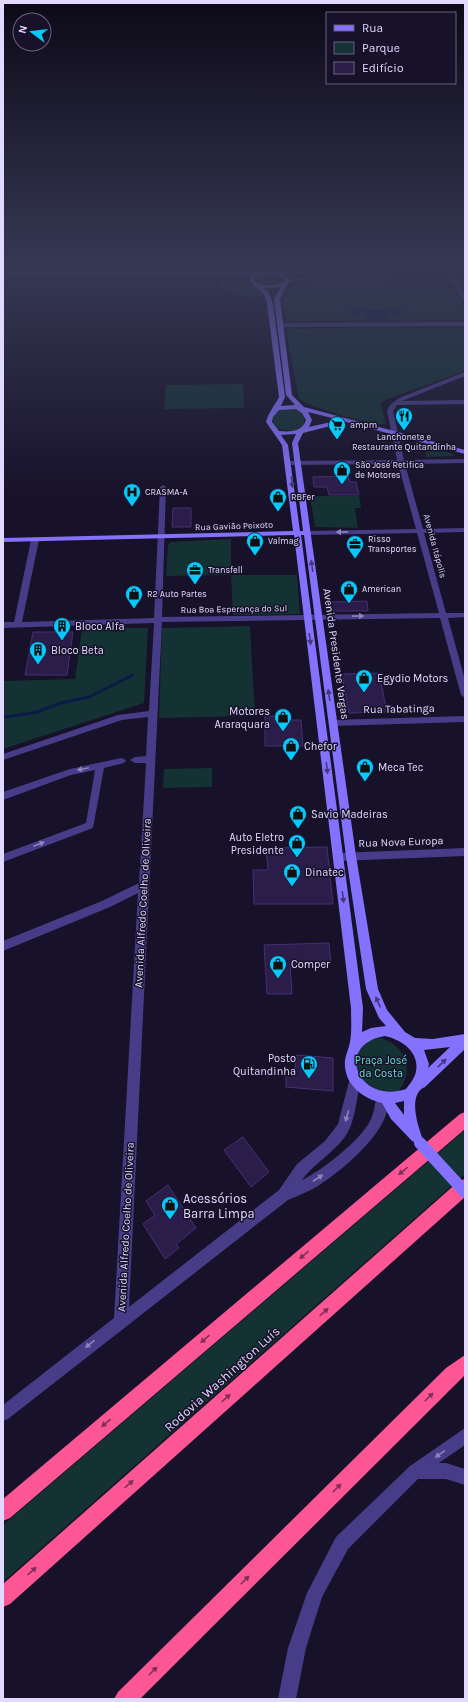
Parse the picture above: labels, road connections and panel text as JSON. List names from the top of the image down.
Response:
{
  "streets": {
    "highway": ["Rodovia Washington Luís"],
    "main road": ["Rua Gavião Peixoto", "Avenida Presidente Vargas"],
    "street": [
      "Avenida Itápolis",
      "Rua Boa Esperança do Sul",
      "Rua Tabatinga",
      "Rua Nova Europa",
      "Avenida Alfredo Coelho de Oliveira"
    ]
  },
  "crossings": [
    ["Rua Gavião Peixoto", "Avenida Itápolis"],
    ["Rua Gavião Peixoto", "Avenida Presidente Vargas"],
    ["Rua Gavião Peixoto", "Avenida Alfredo Coelho de Oliveira"],
    ["Avenida Itápolis", "Rua Boa Esperança do Sul"],
    ["Rua Boa Esperança do Sul", "Avenida Presidente Vargas"],
    ["Rua Boa Esperança do Sul", "Avenida Alfredo Coelho de Oliveira"],
    ["Avenida Presidente Vargas", "Rua Tabatinga"],
    ["Avenida Presidente Vargas", "Rua Nova Europa"]
  ],
  "parks": ["Praça José da Costa"],
  "places": {
    "restaurant": ["Lanchonete e Restaurante Quitandinha"],
    "supermarket": ["ampm"],
    "shop": [
      "São José Retifica de Motores",
      "RBFer",
      "Valmag",
      "American",
      "R2 Auto Partes",
      "Egydio Motors",
      "Motores Araraquara",
      "Chefor",
      "Meca Tec",
      "Savio Madeiras",
      "Auto Eletro Presidente",
      "Dinatec",
      "Comper",
      "Acessórios Barra Limpa"
    ],
    "hospital": ["CRASMA-A"],
    "office": ["Risso Transportes", "Transfell"],
    "building": ["Bloco Alfa", "Bloco Beta"],
    "fuel station": ["Posto Quitandinha"]
  },
  "legend": ["Rua", "Parque", "Edifício"],
  "north": "left"
}
